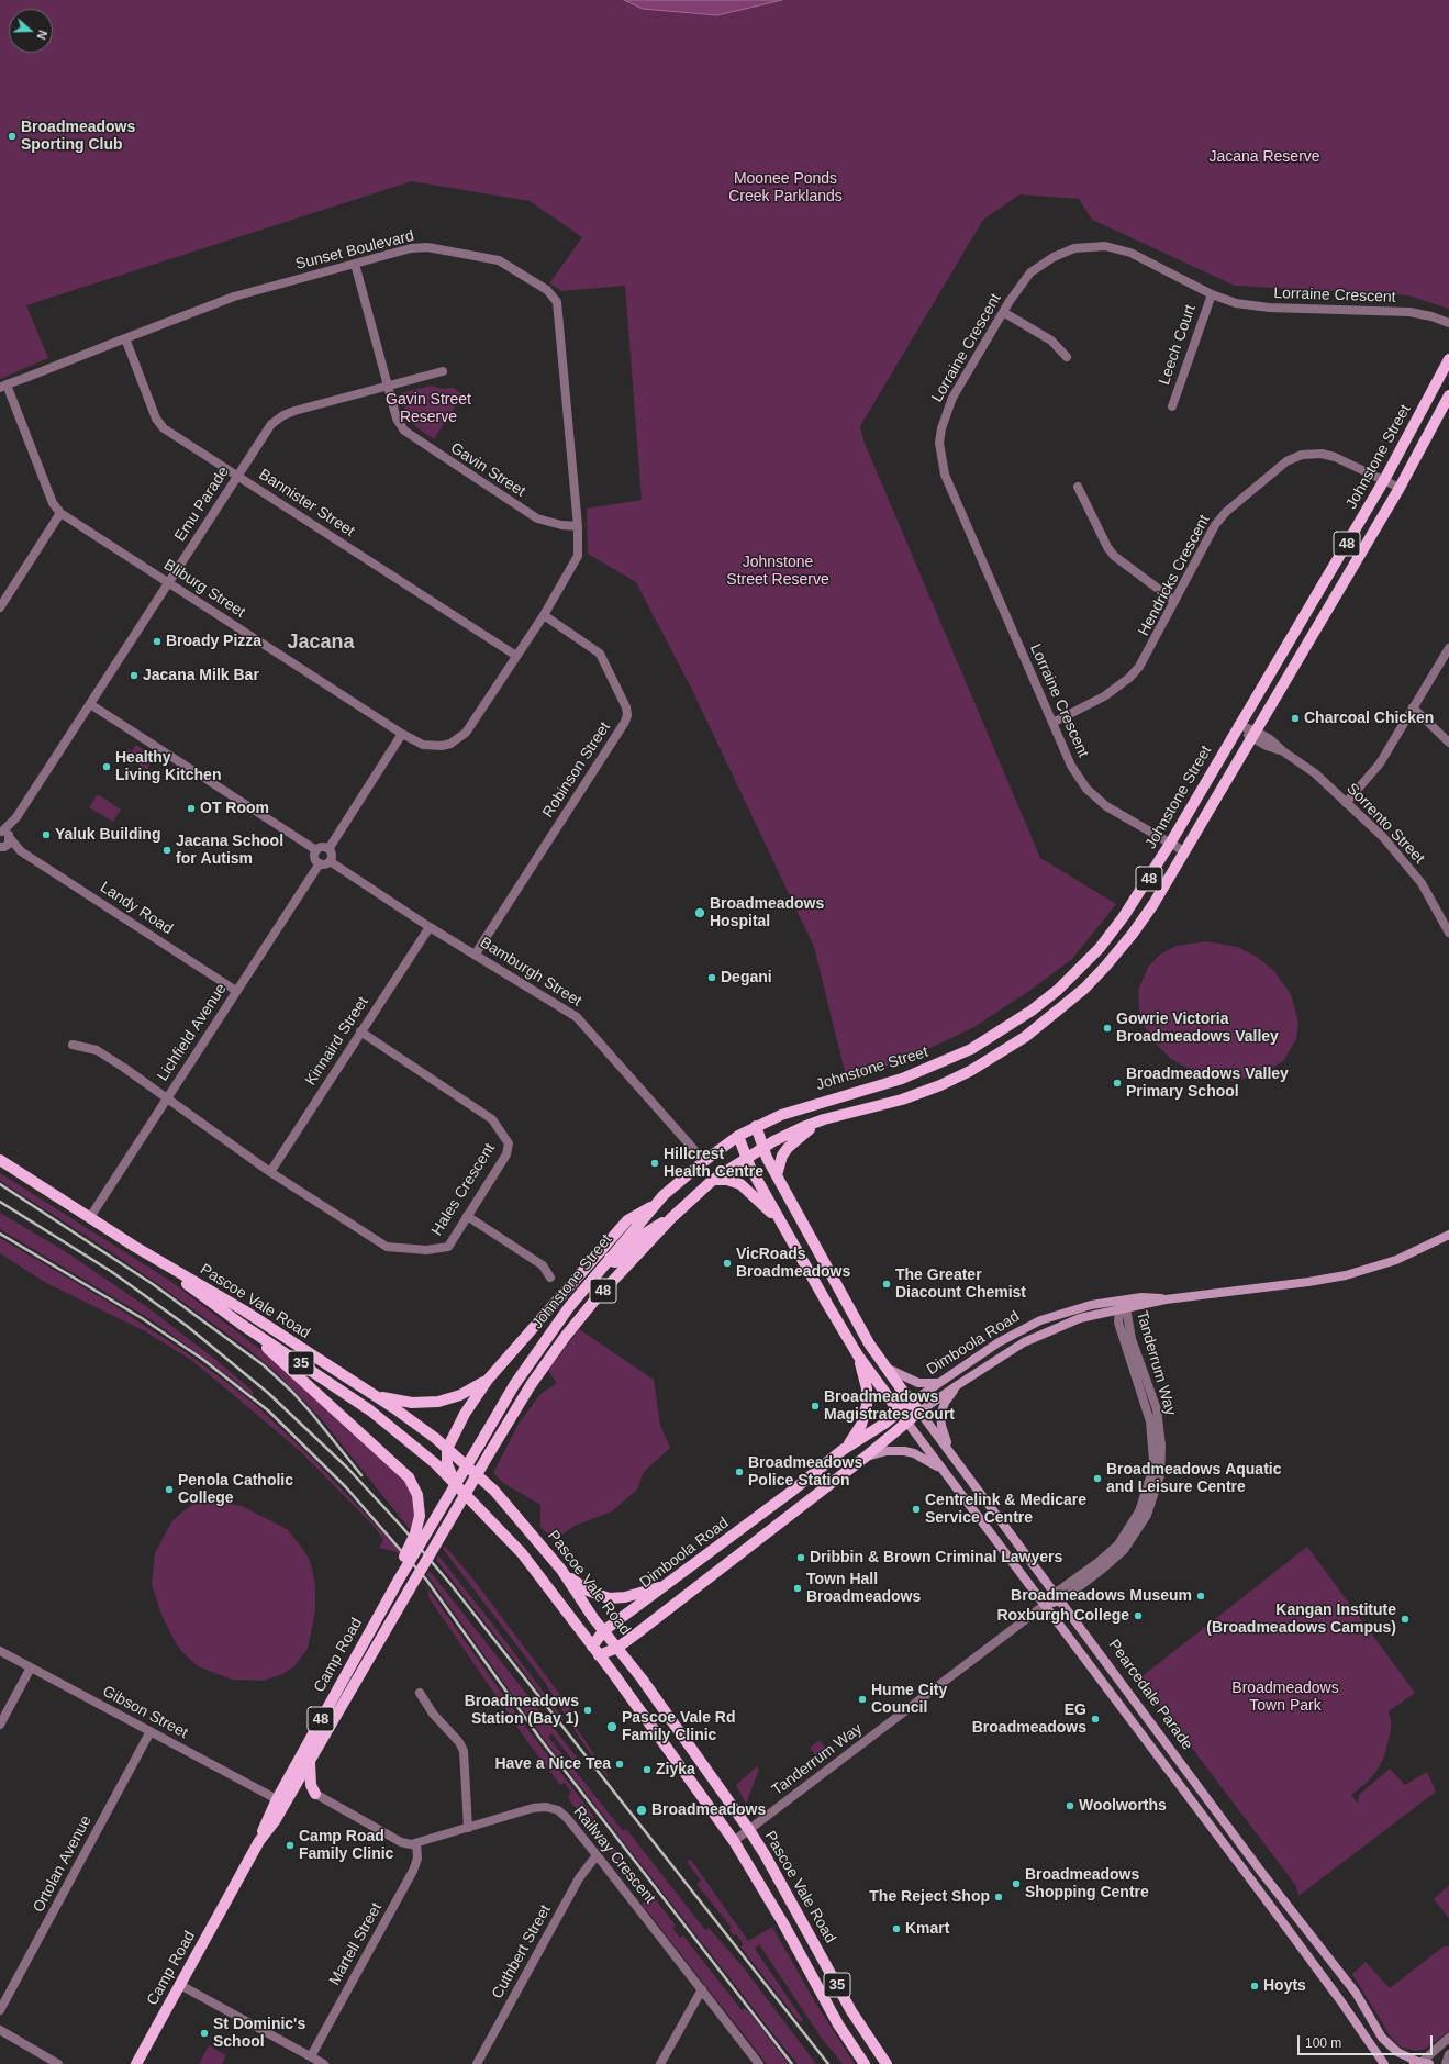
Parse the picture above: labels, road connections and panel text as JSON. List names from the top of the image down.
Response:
{
  "streets": {
    "main road": [
      "Johnstone Street",
      "48",
      "Pascoe Vale Road",
      "Dimboola Road",
      "35",
      "Camp Road",
      "Pearcedale Parade"
    ],
    "street": [
      "Sunset Boulevard",
      "Lorraine Crescent",
      "Leech Court",
      "Gavin Street",
      "Bannister Street",
      "Emu Parade",
      "Hendricks Crescent",
      "Bliburg Street",
      "Robinson Street",
      "Sorrento Street",
      "Landy Road",
      "Bamburgh Street",
      "Lichfield Avenue",
      "Kinnaird Street",
      "Hales Crescent",
      "Tanderrum Way",
      "Gibson Street",
      "Railway Crescent",
      "Ortolan Avenue",
      "Martell Street",
      "Cuthbert Street"
    ]
  },
  "crossings": [
    ["Sunset Boulevard", "Gavin Street"],
    ["Sunset Boulevard", "Bannister Street"],
    ["Sunset Boulevard", "Bliburg Street"],
    ["Sunset Boulevard", "Robinson Street"],
    ["Lorraine Crescent", "Leech Court"],
    ["Lorraine Crescent", "Johnstone Street"],
    ["Lorraine Crescent", "Hendricks Crescent"],
    ["Johnstone Street", "Hendricks Crescent"],
    ["Johnstone Street", "Sorrento Street"],
    ["Johnstone Street", "Bamburgh Street"],
    ["Johnstone Street", "Camp Road"],
    ["Johnstone Street", "Pearcedale Parade"],
    ["Gavin Street", "Emu Parade"],
    ["Bannister Street", "Emu Parade"],
    ["Bannister Street", "Bliburg Street"],
    ["Emu Parade", "Bliburg Street"],
    ["Emu Parade", "Landy Road"],
    ["Robinson Street", "Bamburgh Street"],
    ["Landy Road", "Lichfield Avenue"],
    ["Bamburgh Street", "Lichfield Avenue"],
    ["Bamburgh Street", "Kinnaird Street"],
    ["Lichfield Avenue", "Hales Crescent"],
    ["Lichfield Avenue", "Pascoe Vale Road"],
    ["Kinnaird Street", "Hales Crescent"],
    ["Pascoe Vale Road", "Dimboola Road"],
    ["Pascoe Vale Road", "Tanderrum Way"],
    ["Dimboola Road", "Tanderrum Way"],
    ["Dimboola Road", "Pearcedale Parade"],
    ["Tanderrum Way", "Pearcedale Parade"],
    ["Camp Road", "Gibson Street"],
    ["Gibson Street", "Ortolan Avenue"],
    ["Railway Crescent", "Martell Street"],
    ["Railway Crescent", "Cuthbert Street"]
  ],
  "districts": ["Jacana"],
  "parks": [
    "Jacana Reserve",
    "Moonee Ponds Creek Parklands",
    "Gavin Street Reserve",
    "Johnstone Street Reserve",
    "Broadmeadows Town Park"
  ],
  "places": [
    "Broadmeadows Sporting Club",
    "Broady Pizza",
    "Jacana Milk Bar",
    "Charcoal Chicken",
    "Healthy Living Kitchen",
    "OT Room",
    "Yaluk Building",
    "Jacana School for Autism",
    "Broadmeadows Hospital",
    "Degani",
    "Gowrie Victoria Broadmeadows Valley",
    "Broadmeadows Valley Primary School",
    "Hillcrest Health Centre",
    "VicRoads Broadmeadows",
    "The Greater Diacount Chemist",
    "Broadmeadows Magistrates Court",
    "Broadmeadows Police Station",
    "Broadmeadows Aquatic and Leisure Centre",
    "Penola Catholic College",
    "Centrelink & Medicare Service Centre",
    "Dribbin & Brown Criminal Lawyers",
    "Town Hall Broadmeadows",
    "Broadmeadows Museum",
    "Roxburgh College",
    "Kangan Institute (Broadmeadows Campus)",
    "Hume City Council",
    "Broadmeadows Station (Bay 1)",
    "EG Broadmeadows",
    "Pascoe Vale Rd Family Clinic",
    "Have a Nice Tea",
    "Ziyka",
    "Woolworths",
    "Broadmeadows",
    "Camp Road Family Clinic",
    "Broadmeadows Shopping Centre",
    "The Reject Shop",
    "Kmart",
    "Hoyts",
    "St Dominic's School"
  ],
  "scale_bar": "100 m",
  "north": "right"
}
